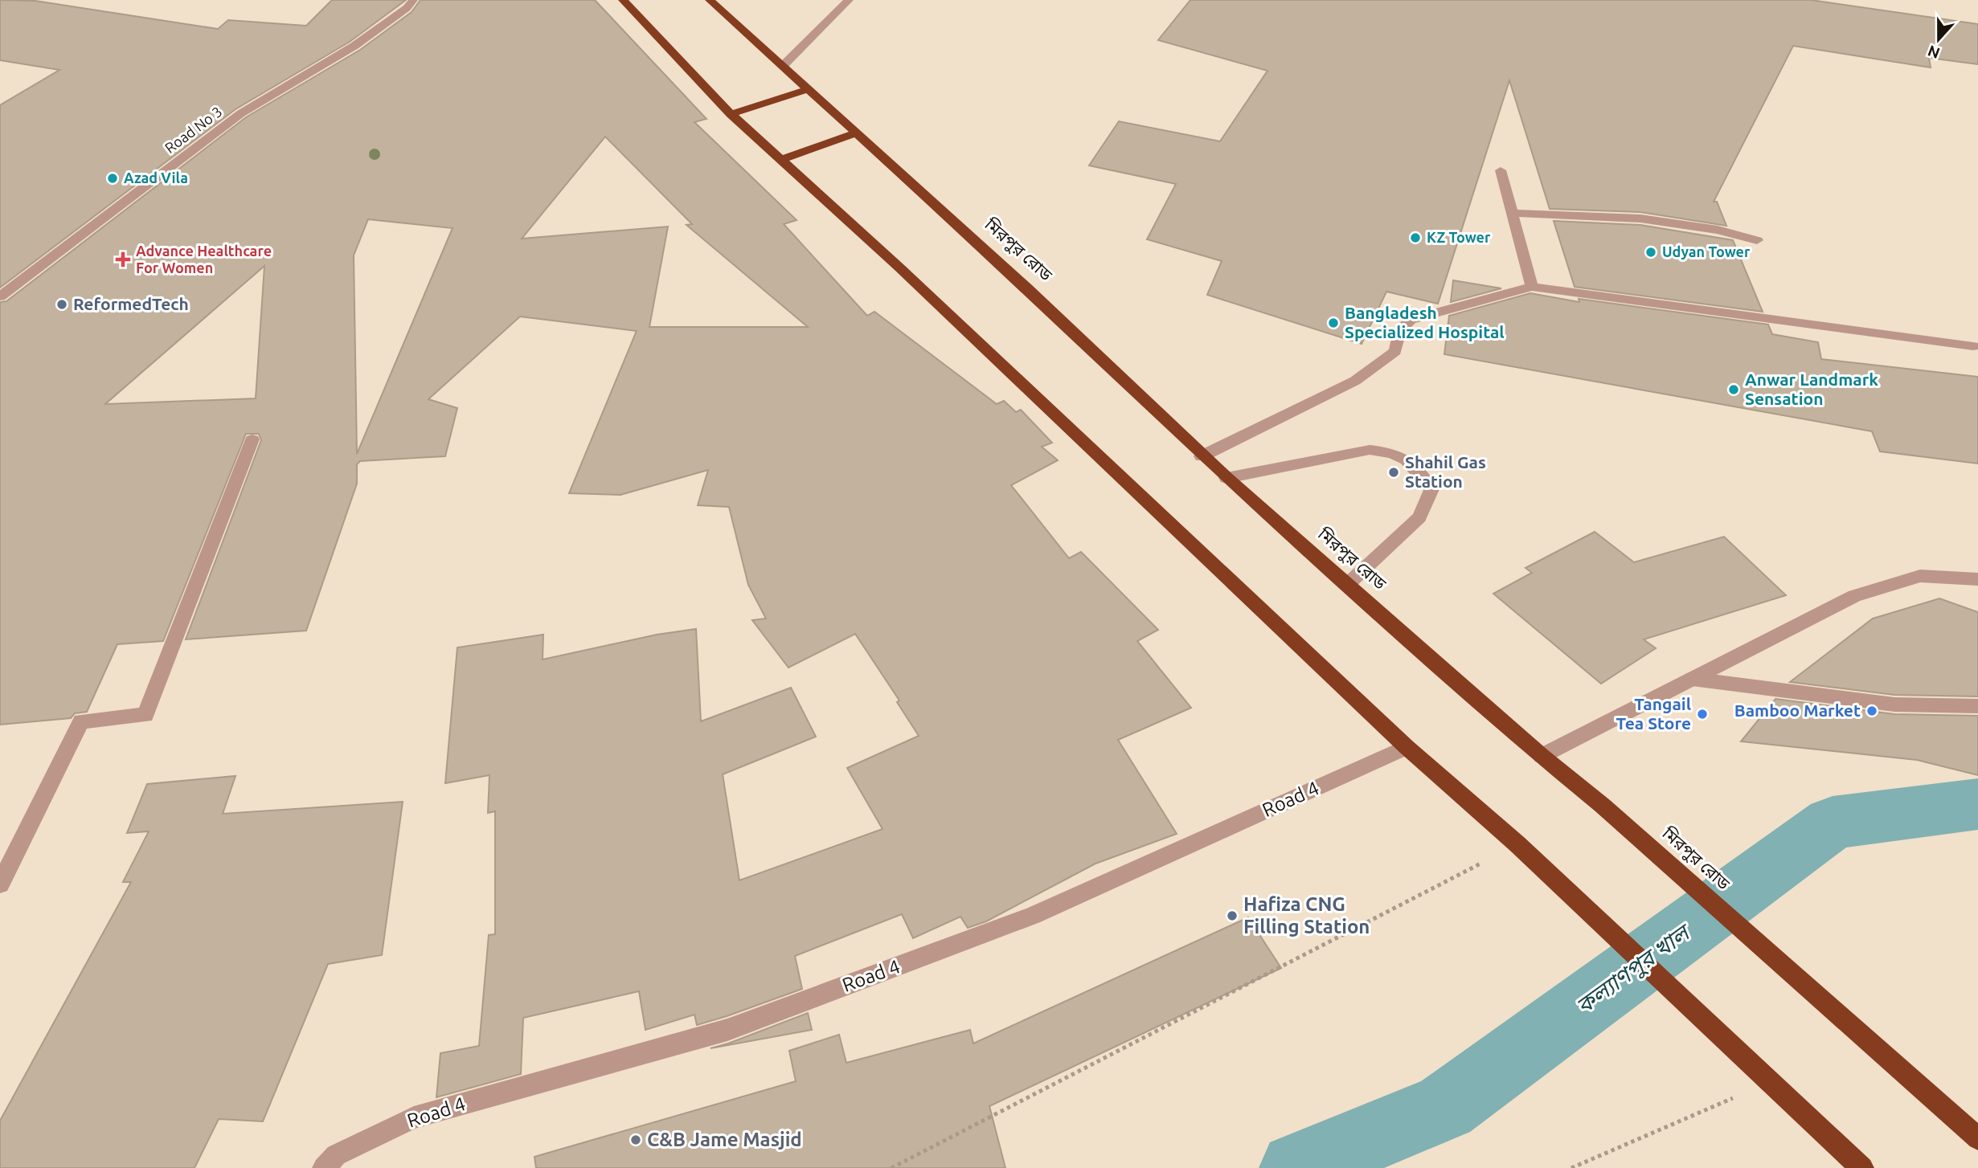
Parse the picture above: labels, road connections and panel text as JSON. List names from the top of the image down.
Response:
{
  "streets": {
    "highway": ["মিরপুর রোড"],
    "street": ["Road No 3", "Road 4"]
  },
  "water": ["কল্যাণপুর খাল"],
  "places": {
    "other": [
      "Azad Vila",
      "KZ Tower",
      "Udyan Tower",
      "ReformedTech",
      "Bangladesh Specialized Hospital",
      "Anwar Landmark Sensation",
      "Shahil Gas Station",
      "Bamboo Market",
      "Tangail Tea Store",
      "Hafiza CNG Filling Station",
      "C&B Jame Masjid"
    ],
    "health": ["Advance Healthcare For Women"]
  },
  "north": "bottom"
}
